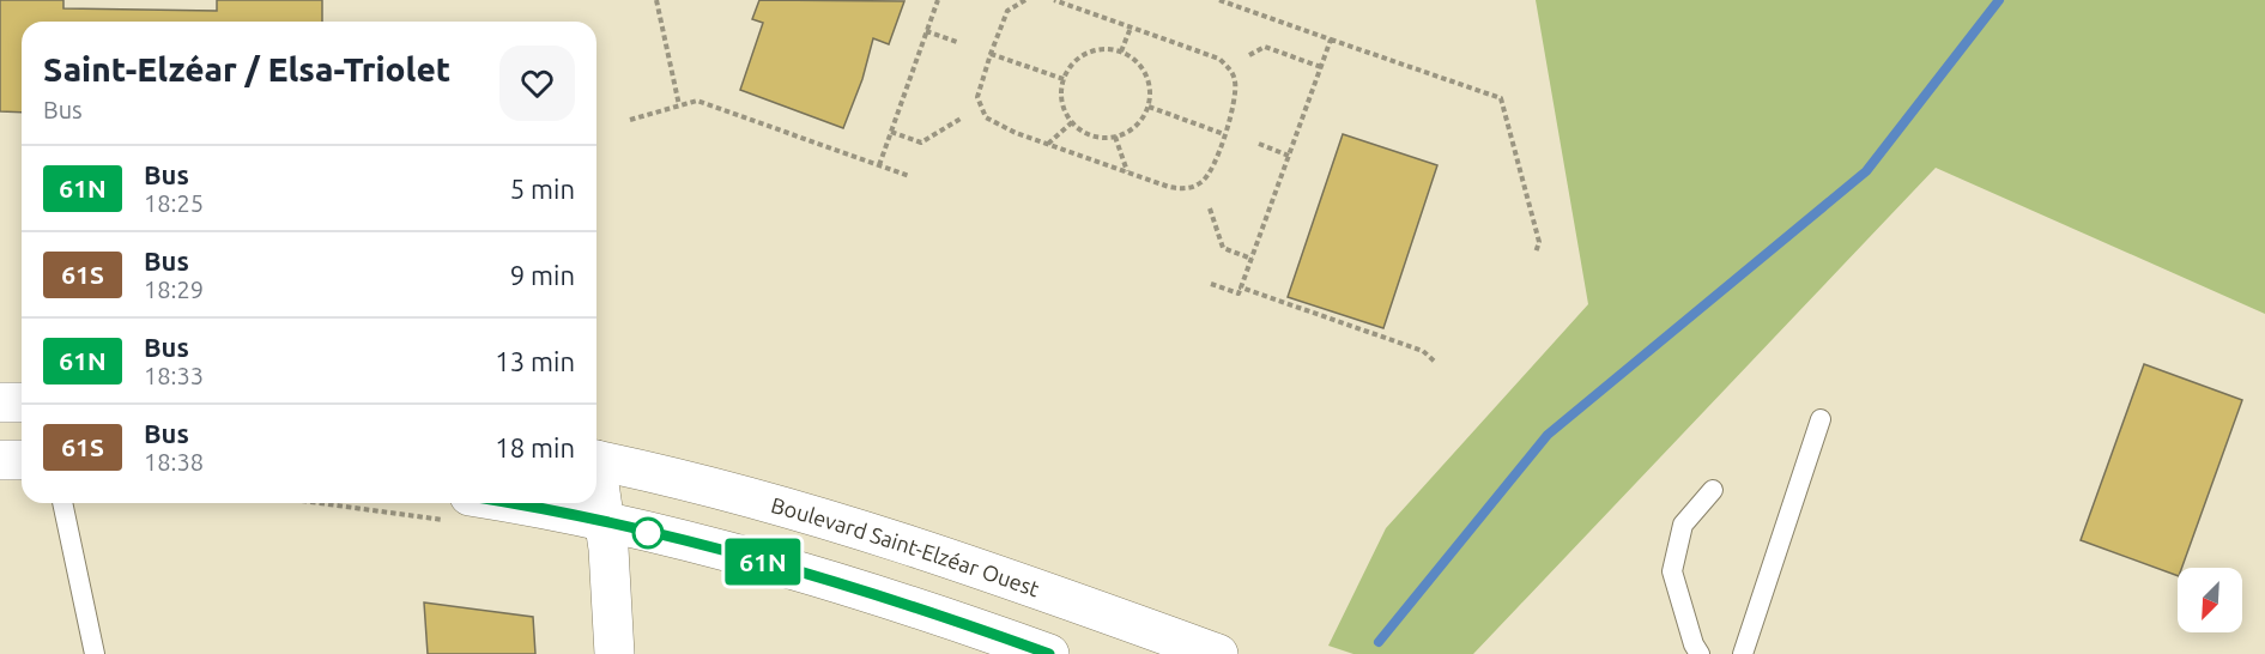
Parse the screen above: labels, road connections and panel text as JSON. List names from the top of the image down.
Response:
{
  "streets": {
    "street": ["Boulevard Saint-Elzéar Ouest"]
  },
  "lines": ["bus line 61N"],
  "north": "bottom left",
  "page": {
    "on_map": "61N",
    "heading": ["Saint-Elzéar / Elsa-Triolet", "Bus"],
    "list": [
      {
        "mark": "61N",
        "name": "Bus",
        "note": "18:25",
        "value": "5 min"
      },
      {
        "mark": "61S",
        "name": "Bus",
        "note": "18:29",
        "value": "9 min"
      },
      {
        "mark": "61N",
        "name": "Bus",
        "note": "18:33",
        "value": "13 min"
      },
      {
        "mark": "61S",
        "name": "Bus",
        "note": "18:38",
        "value": "18 min"
      }
    ]
  }
}
